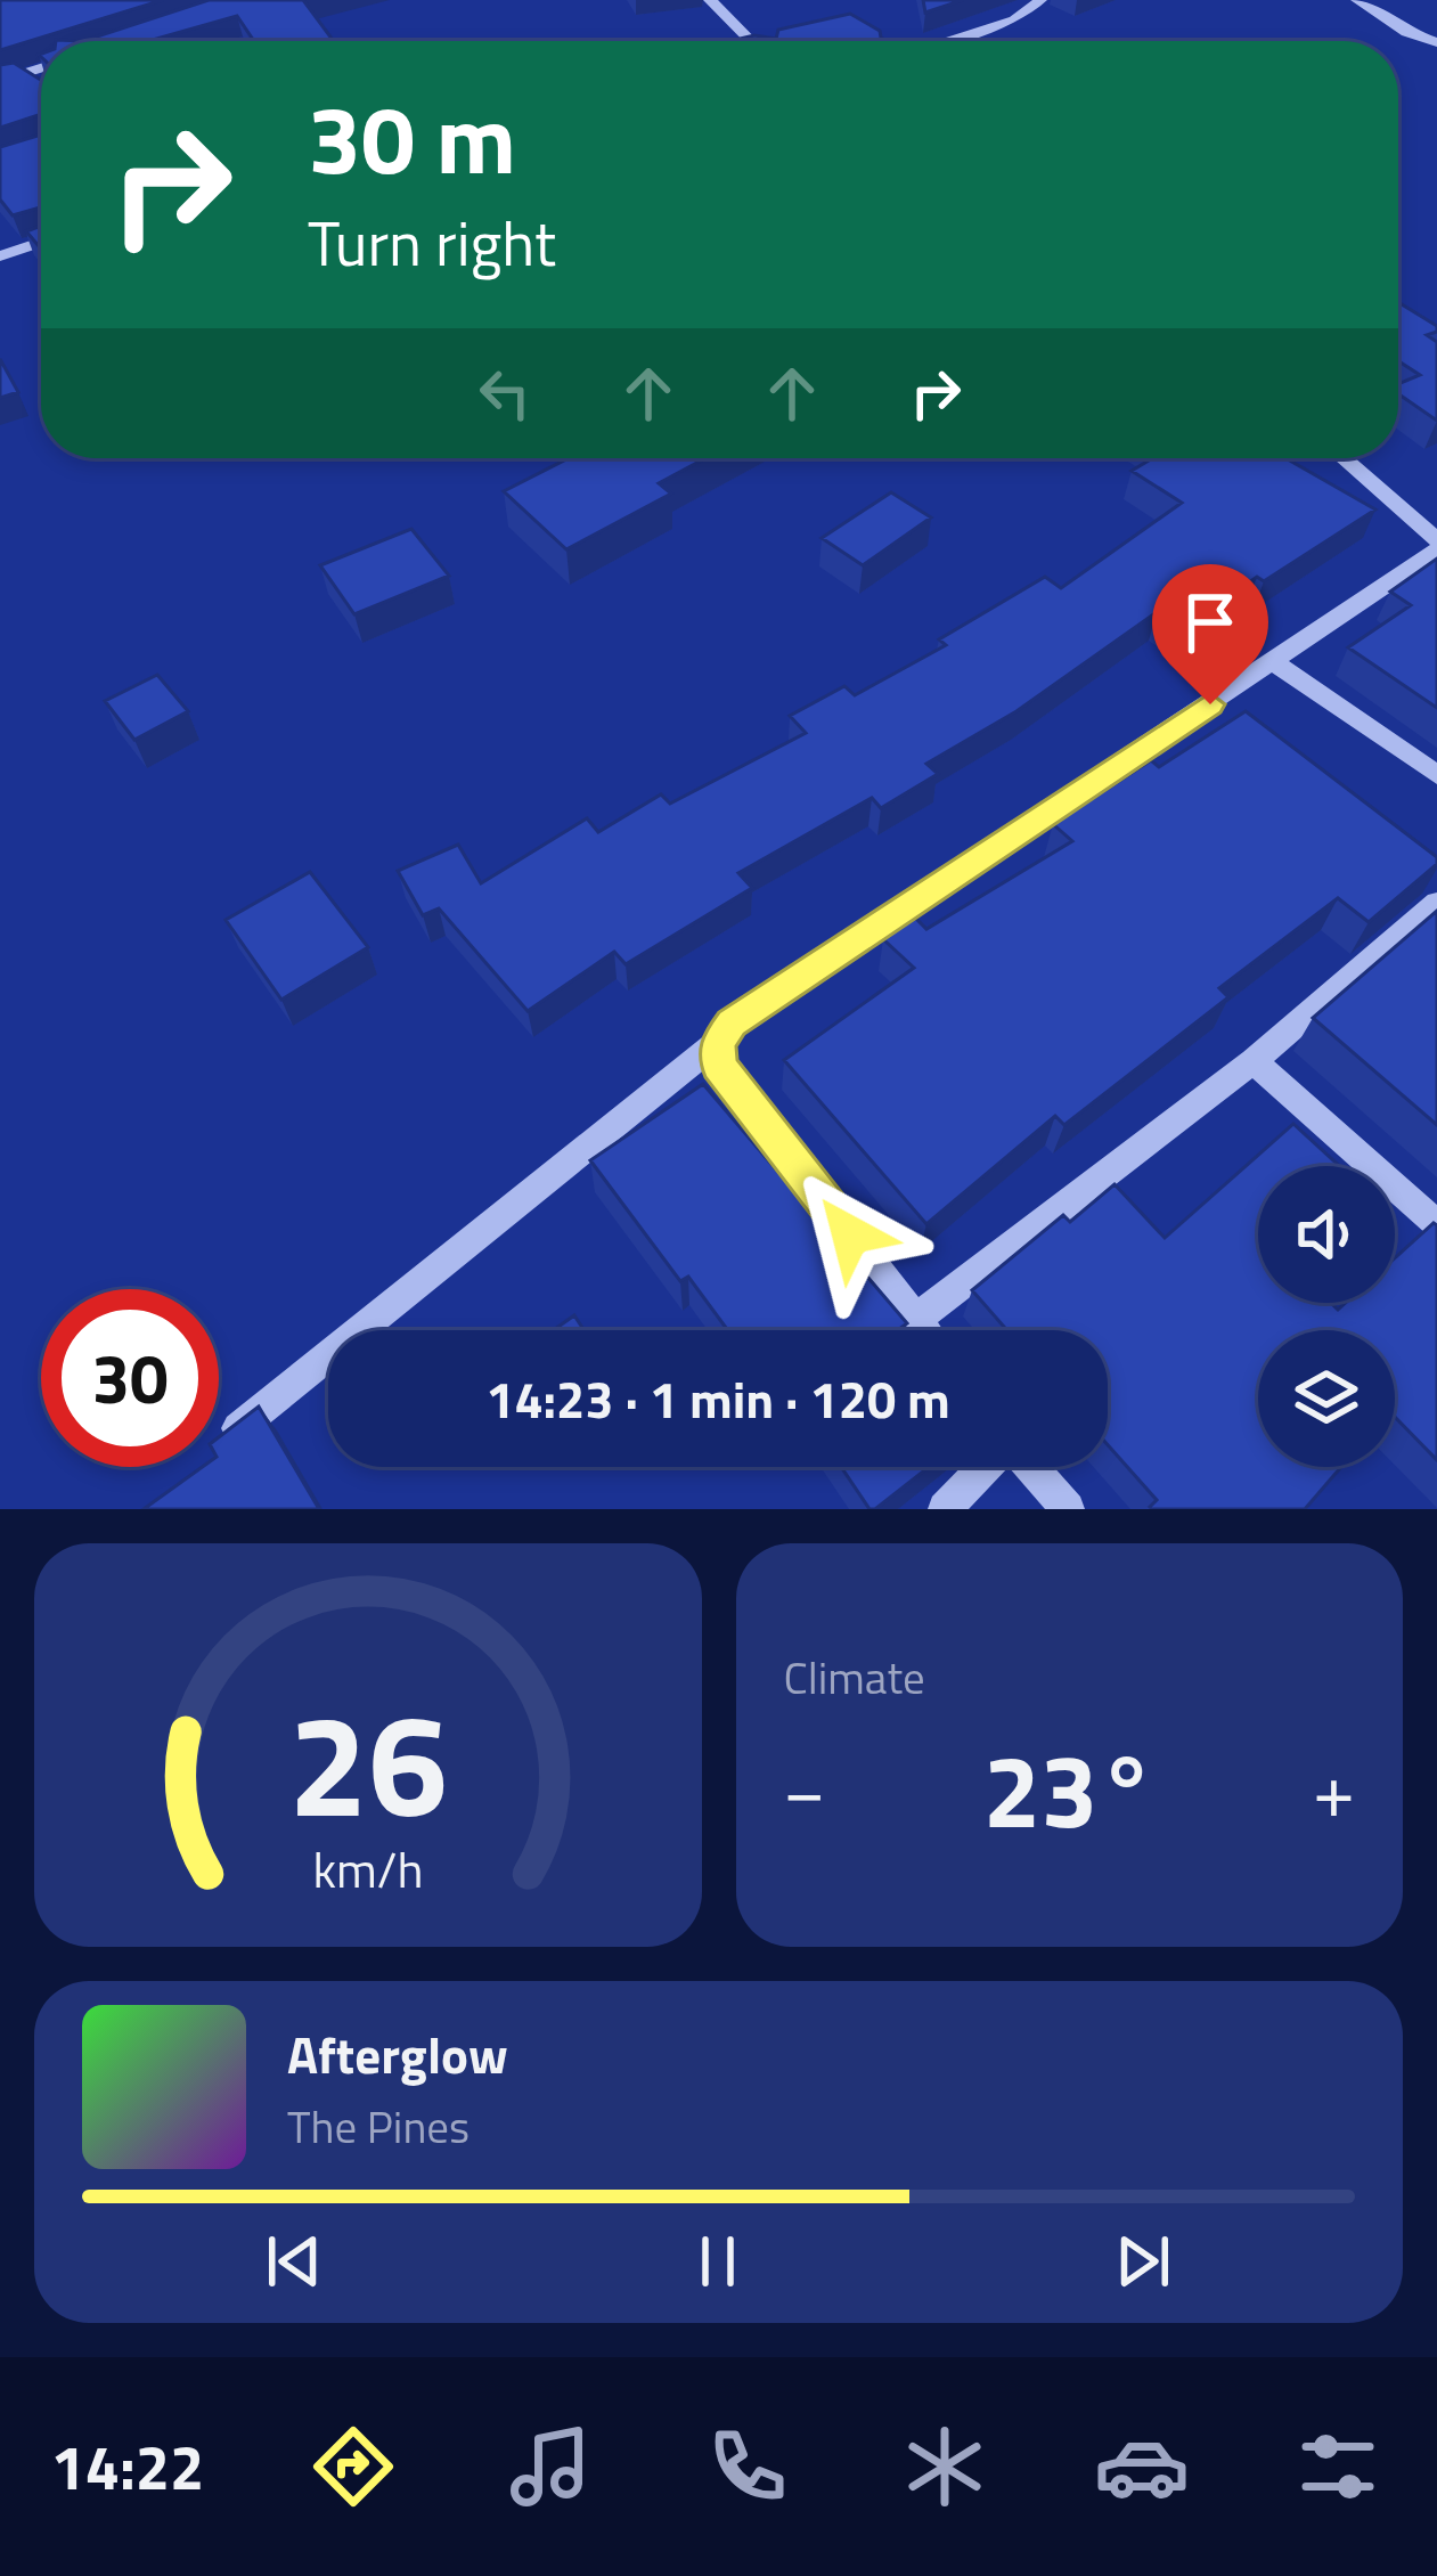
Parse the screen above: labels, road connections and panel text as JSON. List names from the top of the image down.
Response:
{
  "page": {
    "turn": ["30 m", "Turn right"],
    "limit": "30",
    "trip": "14:23 · 1 min · 120 m",
    "tile": "Climate",
    "heat": ["−", "23°", "+"],
    "song": ["Afterglow", "The Pines"],
    "tabs": "14:22",
    "gauge": ["26", "km/h"]
  }
}
